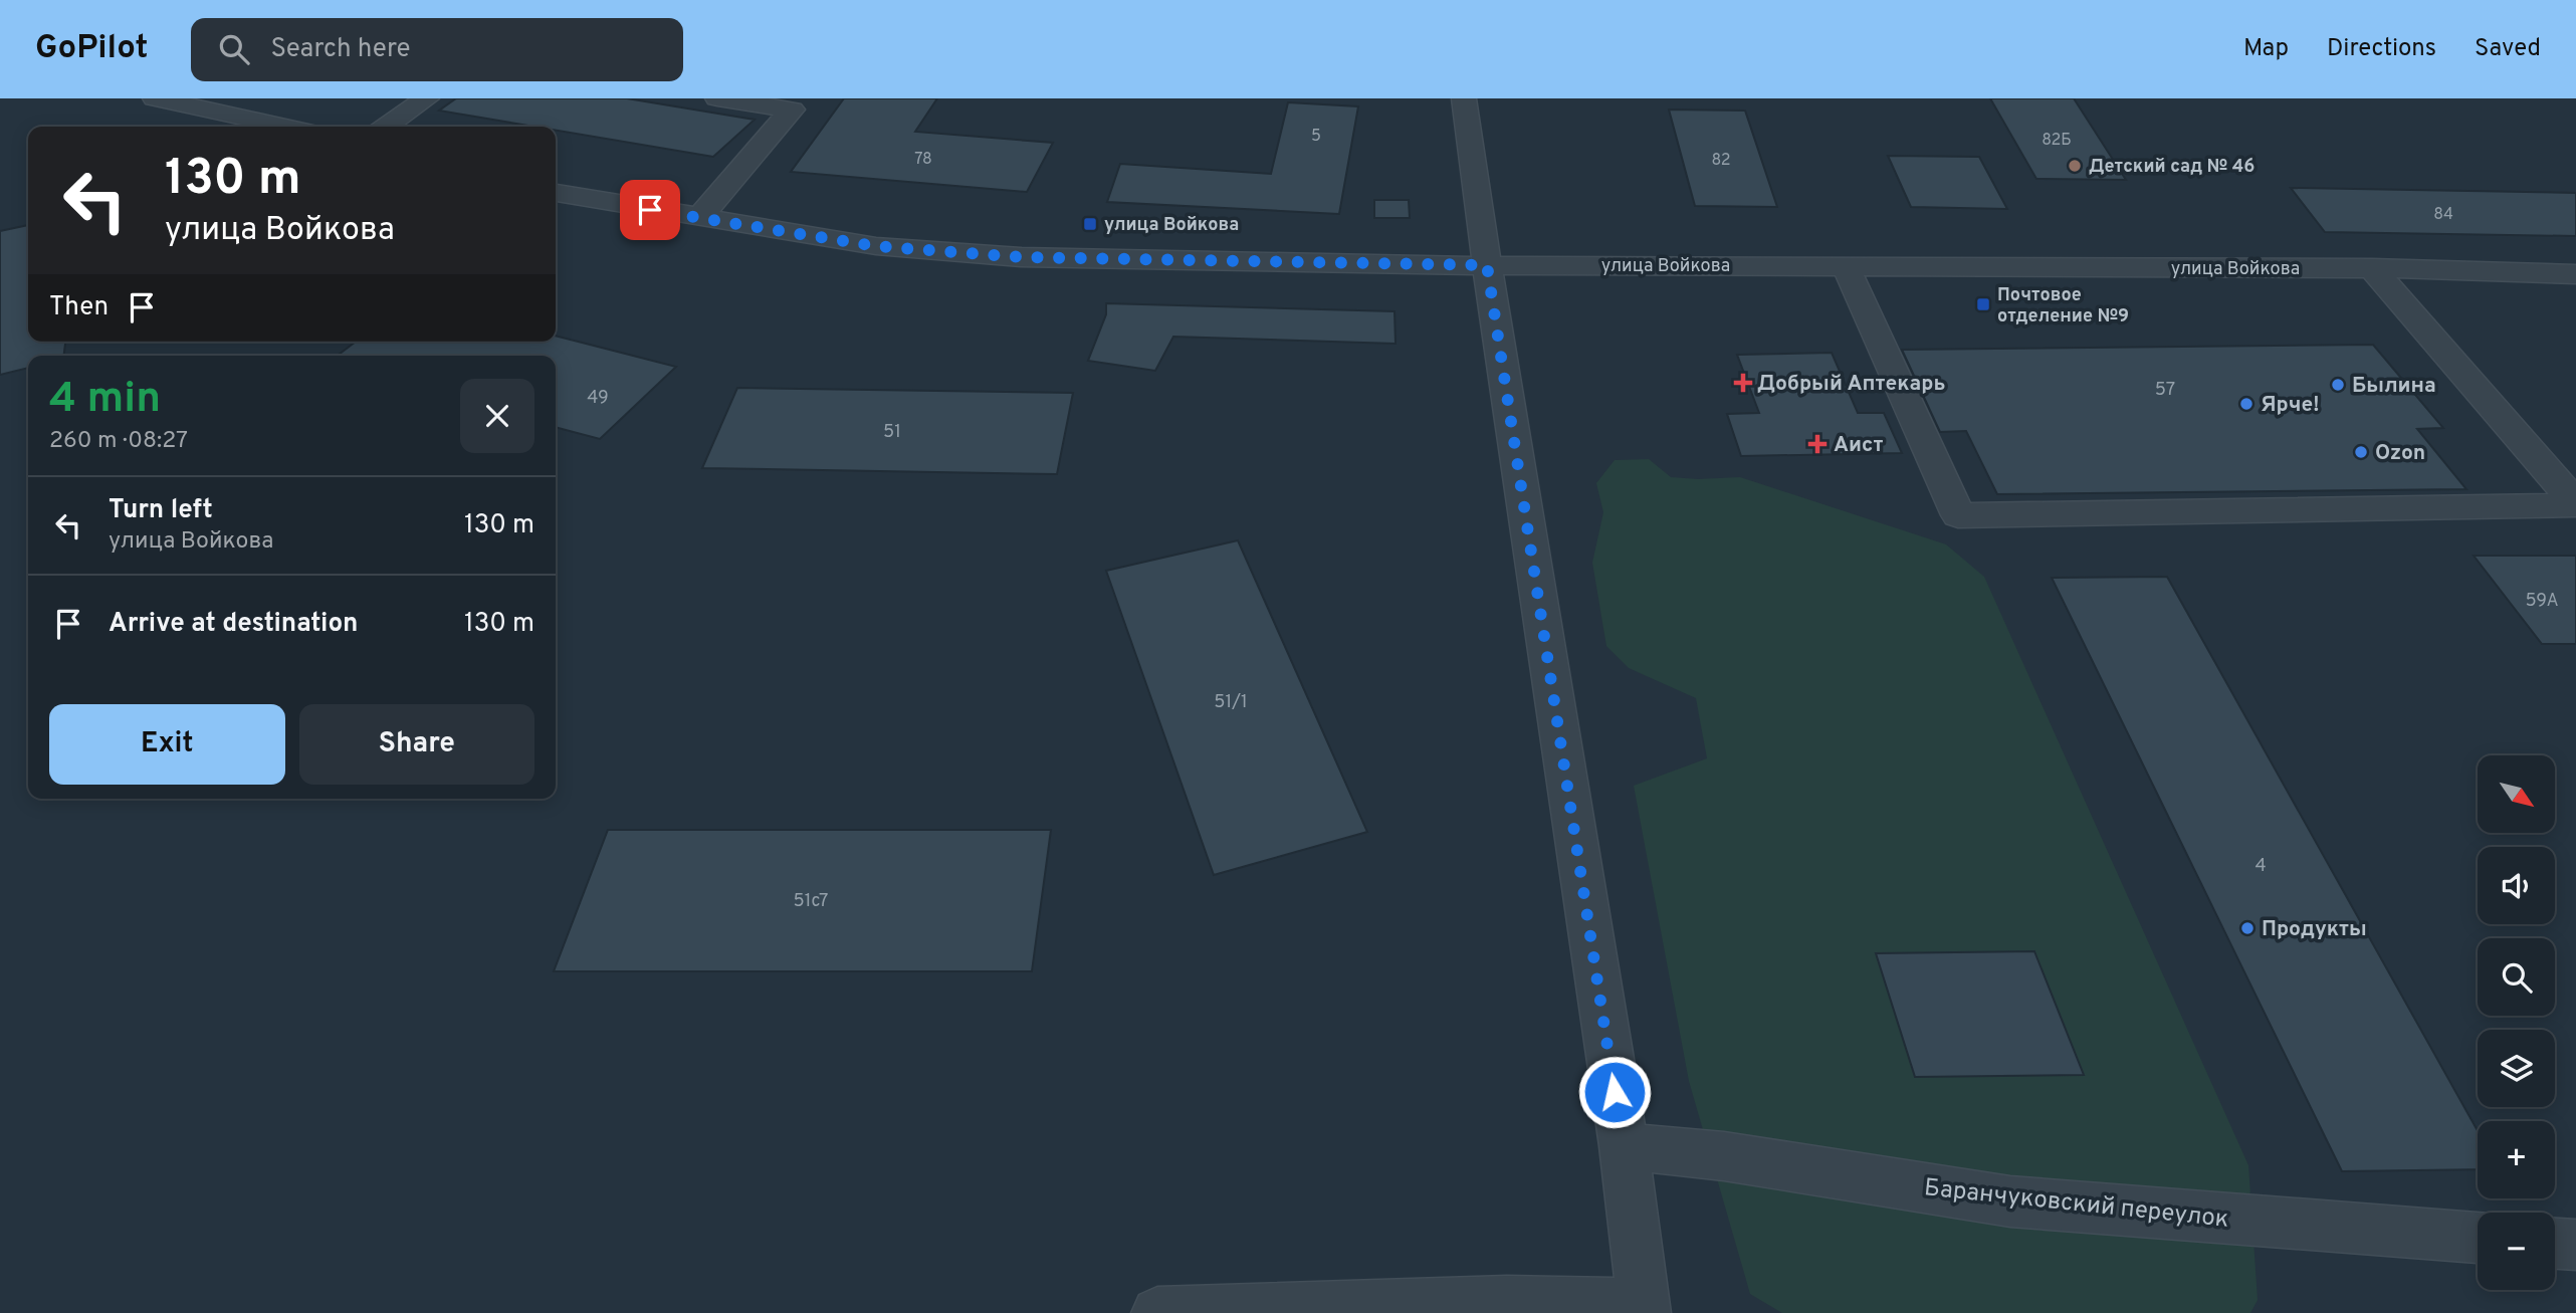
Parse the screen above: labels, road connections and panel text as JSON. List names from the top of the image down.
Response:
{
  "streets": {
    "street": ["улица Войкова", "Баранчуковский переулок"]
  },
  "places": {
    "other": [
      "Детский сад № 46",
      "Былина",
      "Ярче!",
      "Ozon",
      "Продукты"
    ],
    "transit": ["улица Войкова", "Почтовое отделение №9"],
    "health": ["Добрый Аптекарь", "Аист"]
  },
  "house_numbers": [
    "5",
    "82Б",
    "78",
    "82",
    "84",
    "57",
    "49",
    "51",
    "59А",
    "51/1",
    "4",
    "51с7"
  ],
  "north": "bottom right",
  "page": {
    "header": "GoPilot",
    "search": "Search here",
    "nav": ["Map", "Directions", "Saved"],
    "turn": ["130 m", "улица Войкова"],
    "then": "Then",
    "heading": ["4 min", "260 m · 08:27"],
    "list": [
      {
        "name": "Turn left",
        "note": "улица Войкова",
        "value": "130 m"
      },
      {
        "name": "Arrive at destination",
        "value": "130 m"
      }
    ],
    "buttons": ["Exit", "Share"],
    "map_buttons": ["+", "−"]
  }
}
